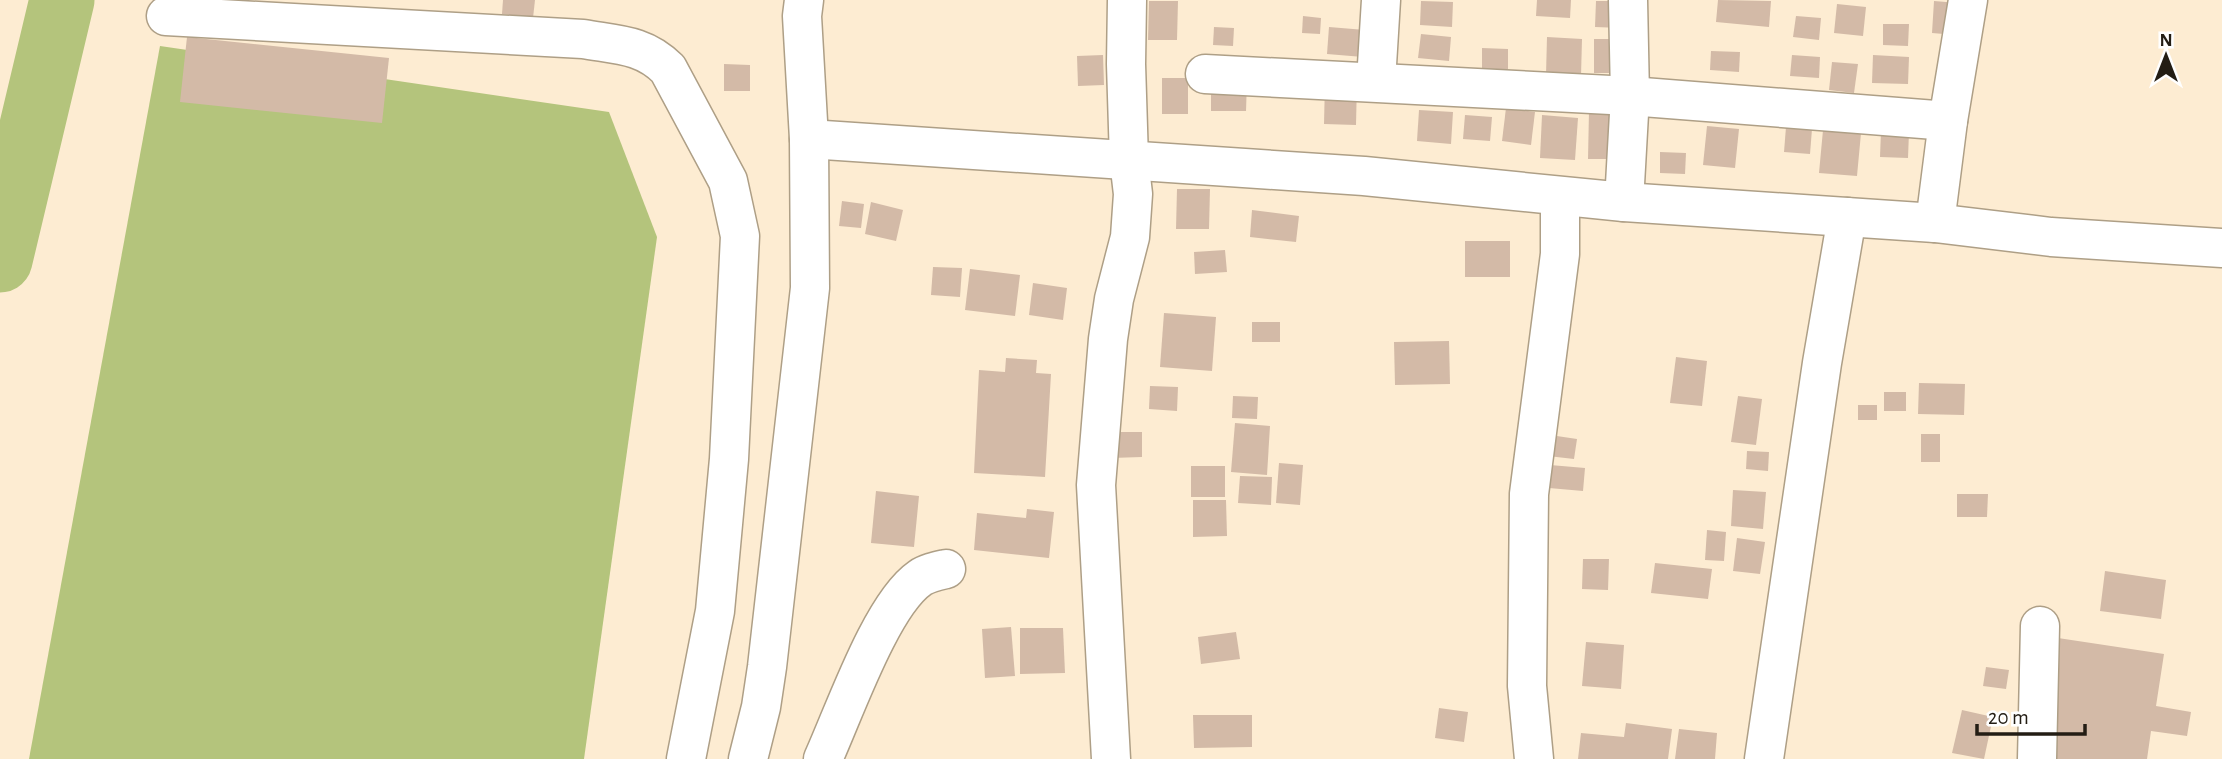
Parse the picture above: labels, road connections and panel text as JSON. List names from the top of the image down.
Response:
{
  "scale_bar": "20 m",
  "north": "top"
}
